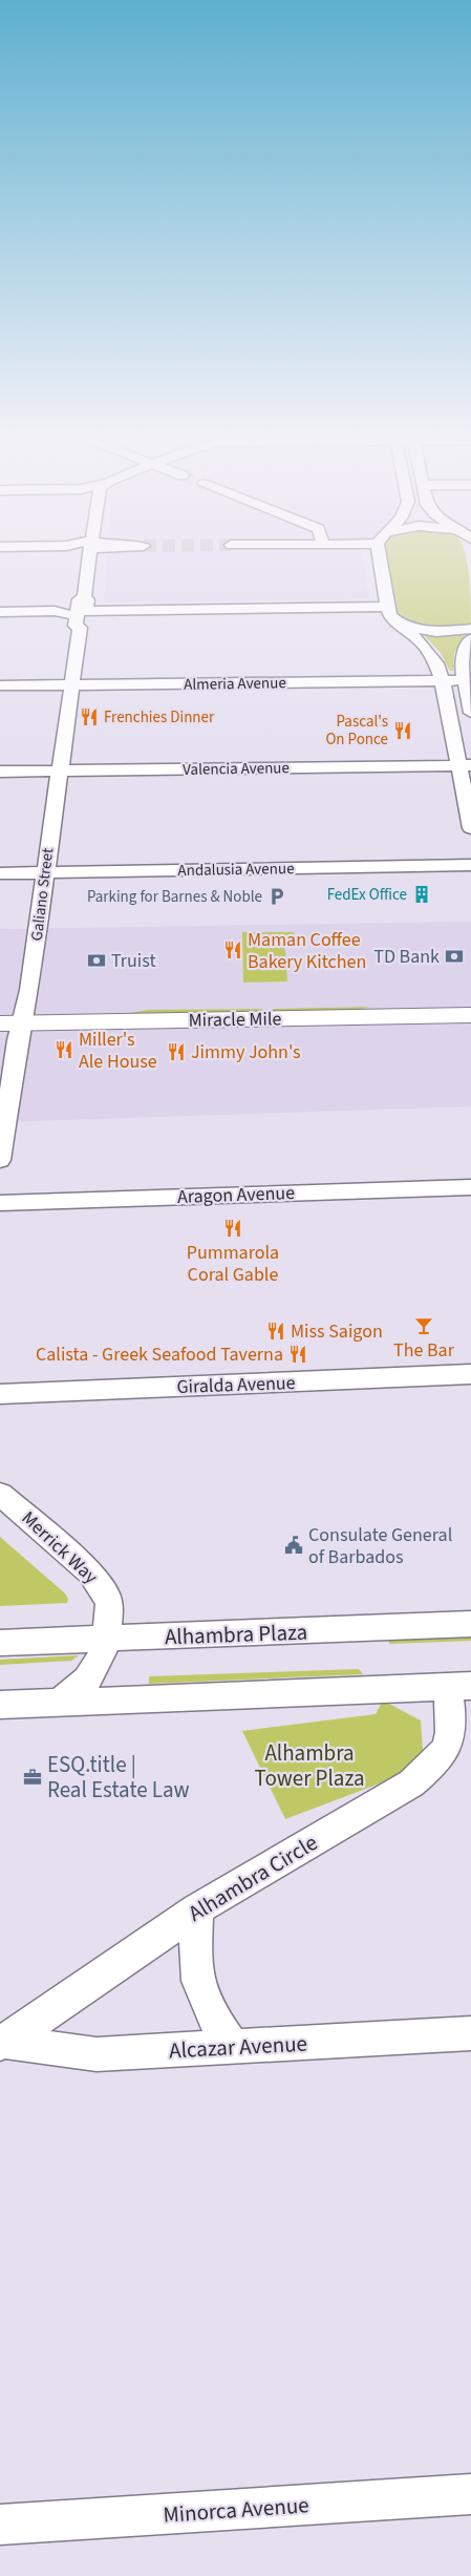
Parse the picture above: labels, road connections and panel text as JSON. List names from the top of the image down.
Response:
{
  "streets": {
    "main road": ["Miracle Mile"],
    "street": [
      "Almeria Avenue",
      "Valencia Avenue",
      "Andalusia Avenue",
      "Galiano Street",
      "Aragon Avenue",
      "Giralda Avenue",
      "Merrick Way",
      "Alhambra Plaza",
      "Alhambra Circle",
      "Alcazar Avenue",
      "Minorca Avenue"
    ]
  },
  "crossings": [
    ["Almeria Avenue", "Galiano Street"],
    ["Valencia Avenue", "Galiano Street"],
    ["Andalusia Avenue", "Galiano Street"],
    ["Galiano Street", "Miracle Mile"],
    ["Merrick Way", "Alhambra Plaza"],
    ["Alhambra Circle", "Alcazar Avenue"]
  ],
  "parks": ["Alhambra Tower Plaza"],
  "places": {
    "restaurant": [
      "Frenchies Dinner",
      "Pascal's On Ponce",
      "Maman Coffee Bakery Kitchen",
      "Miller's Ale House",
      "Jimmy John's",
      "Pummarola Coral Gable",
      "Miss Saigon",
      "Calista - Greek Seafood Taverna"
    ],
    "building": ["FedEx Office"],
    "parking": ["Parking for Barnes & Noble"],
    "bank": ["TD Bank", "Truist"],
    "bar": ["The Bar"],
    "public building": ["Consulate General of Barbados"],
    "office": ["ESQ.title | Real Estate Law"]
  }
}
